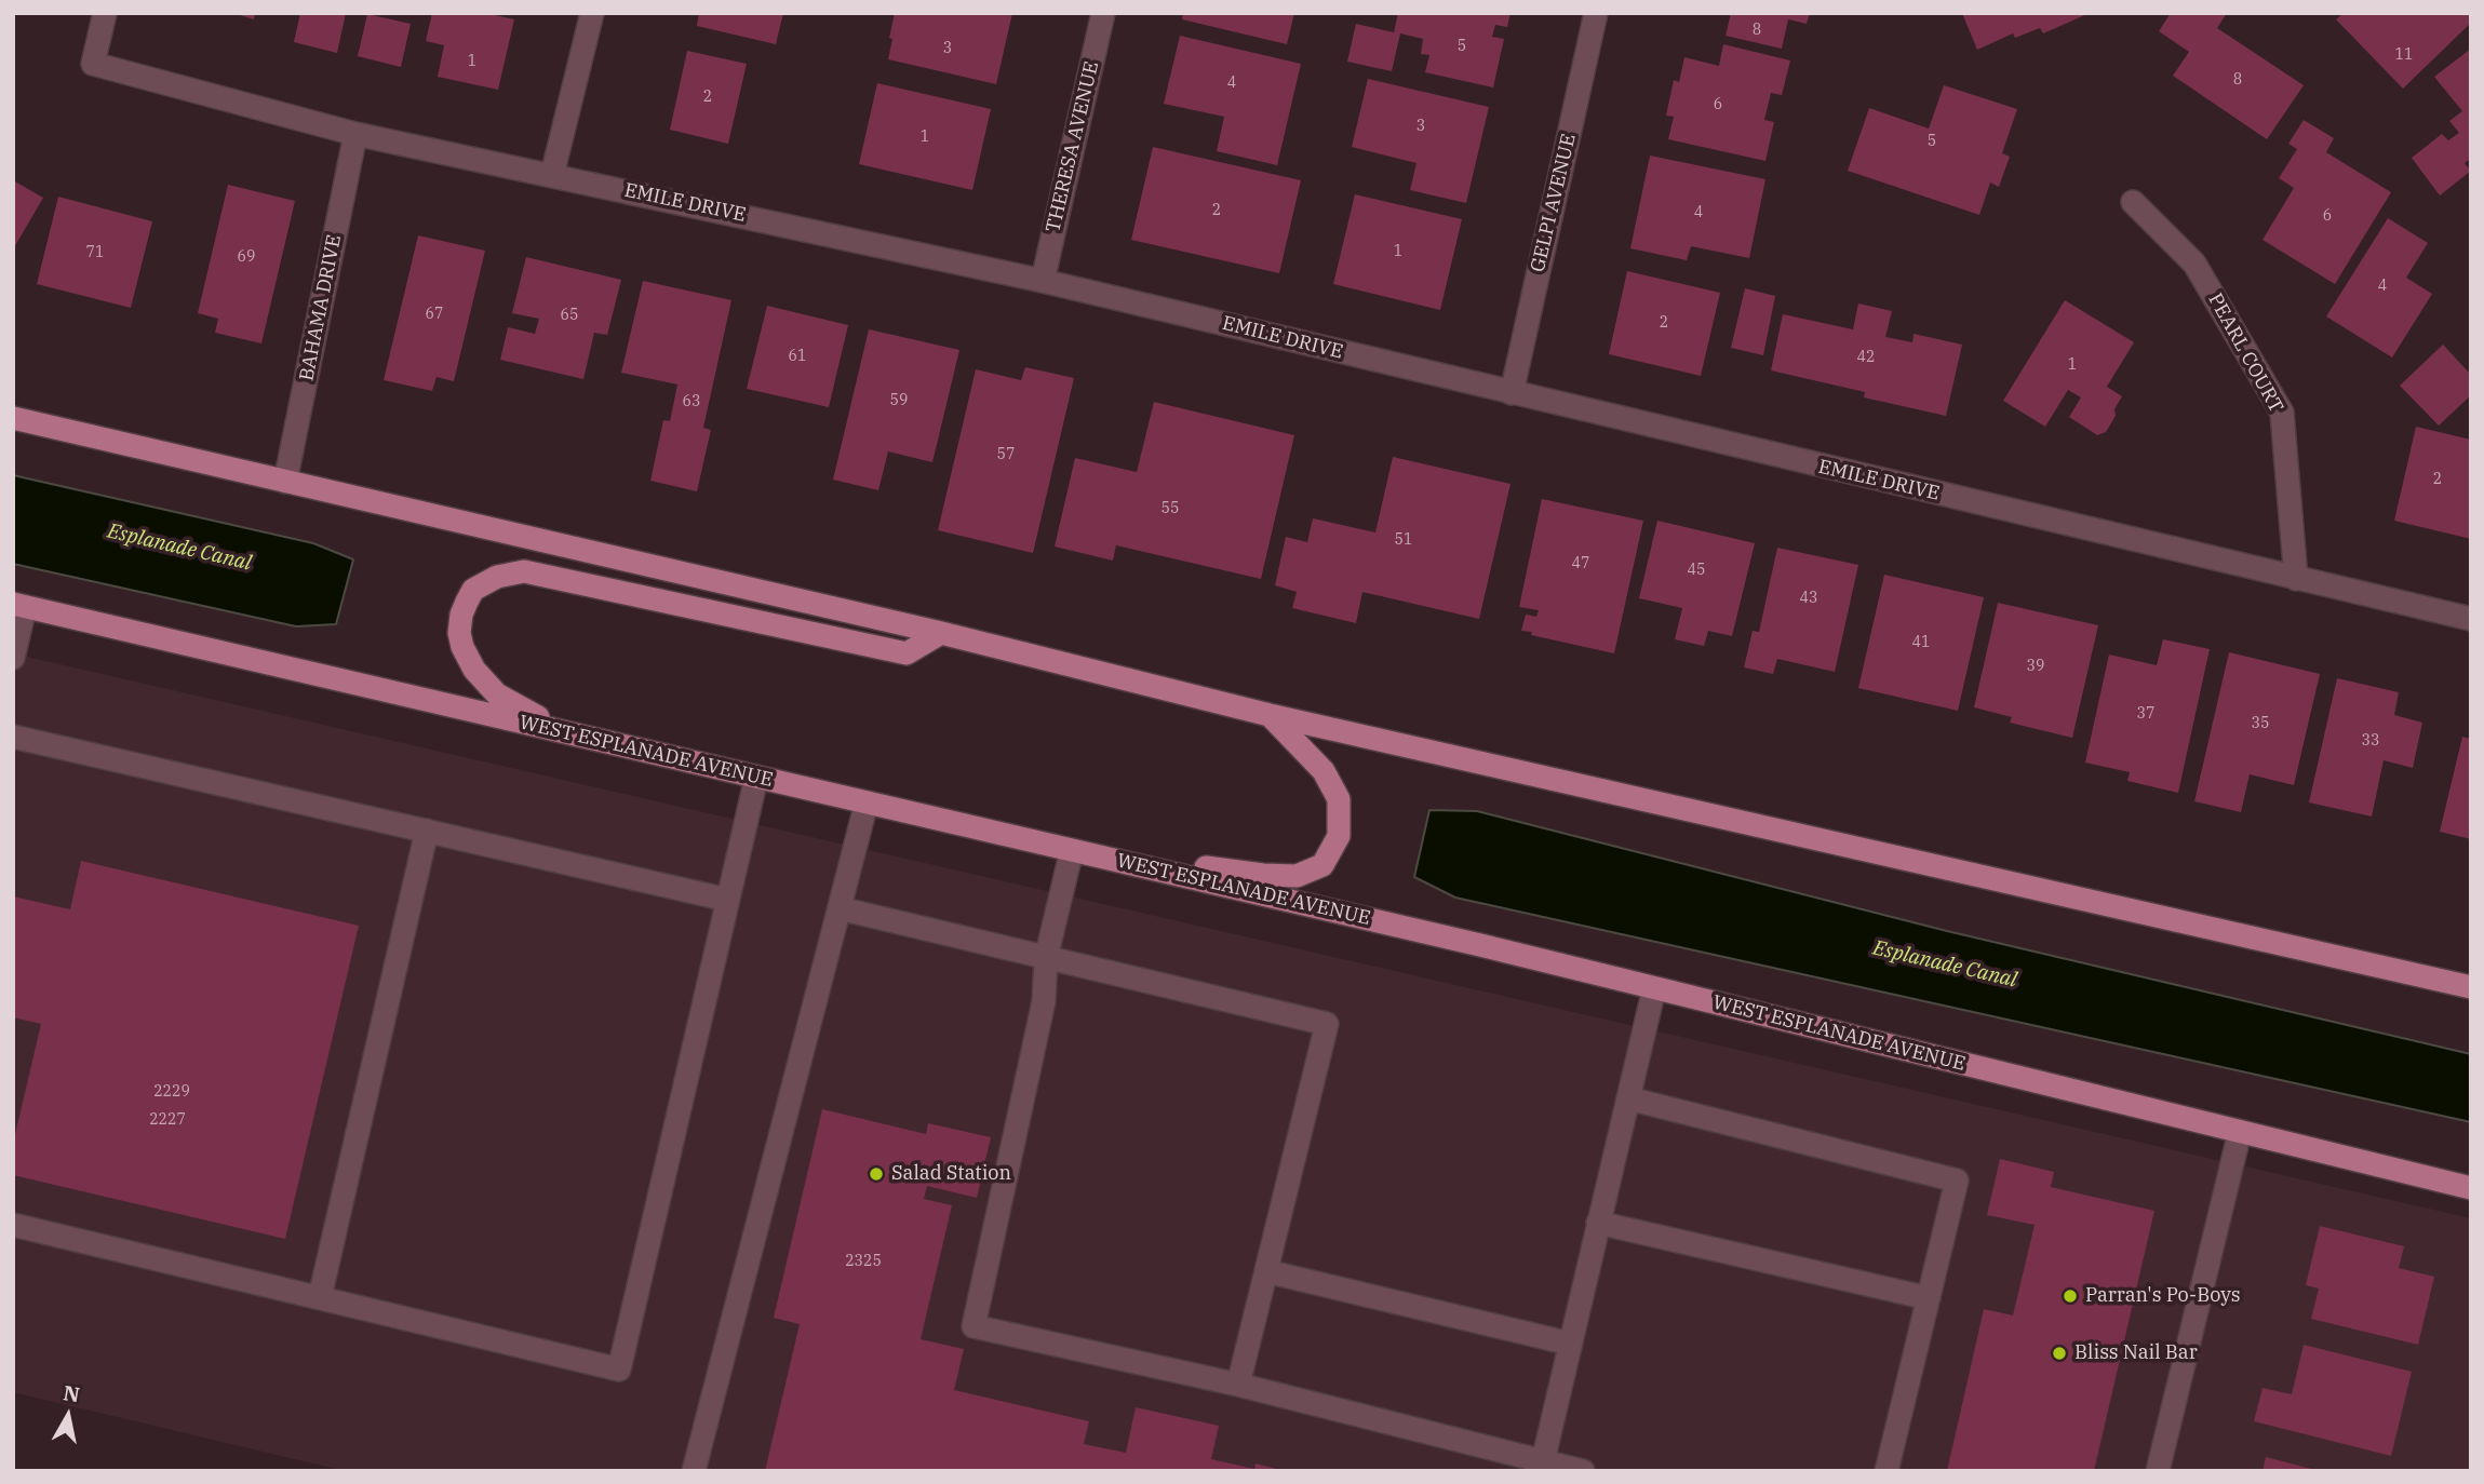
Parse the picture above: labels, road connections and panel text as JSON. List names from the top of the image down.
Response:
{
  "streets": {
    "main road": ["WEST ESPLANADE AVENUE"],
    "street": [
      "THERESA AVENUE",
      "EMILE DRIVE",
      "GELPI AVENUE",
      "BAHAMA DRIVE",
      "PEARL COURT"
    ]
  },
  "crossings": [
    ["THERESA AVENUE", "EMILE DRIVE"],
    ["EMILE DRIVE", "GELPI AVENUE"],
    ["EMILE DRIVE", "BAHAMA DRIVE"],
    ["EMILE DRIVE", "PEARL COURT"]
  ],
  "water": ["Esplanade Canal"],
  "places": ["Salad Station", "Parran's Po-Boys", "Bliss Nail Bar"],
  "house_numbers": [
    "8",
    "5",
    "3",
    "11",
    "1",
    "8",
    "4",
    "2",
    "6",
    "3",
    "1",
    "5",
    "2",
    "4",
    "6",
    "1",
    "71",
    "69",
    "4",
    "67",
    "65",
    "2",
    "61",
    "42",
    "1",
    "59",
    "63",
    "57",
    "2",
    "55",
    "51",
    "47",
    "45",
    "43",
    "41",
    "39",
    "37",
    "35",
    "33",
    "2229",
    "2227",
    "2325"
  ],
  "north": "top"
}
